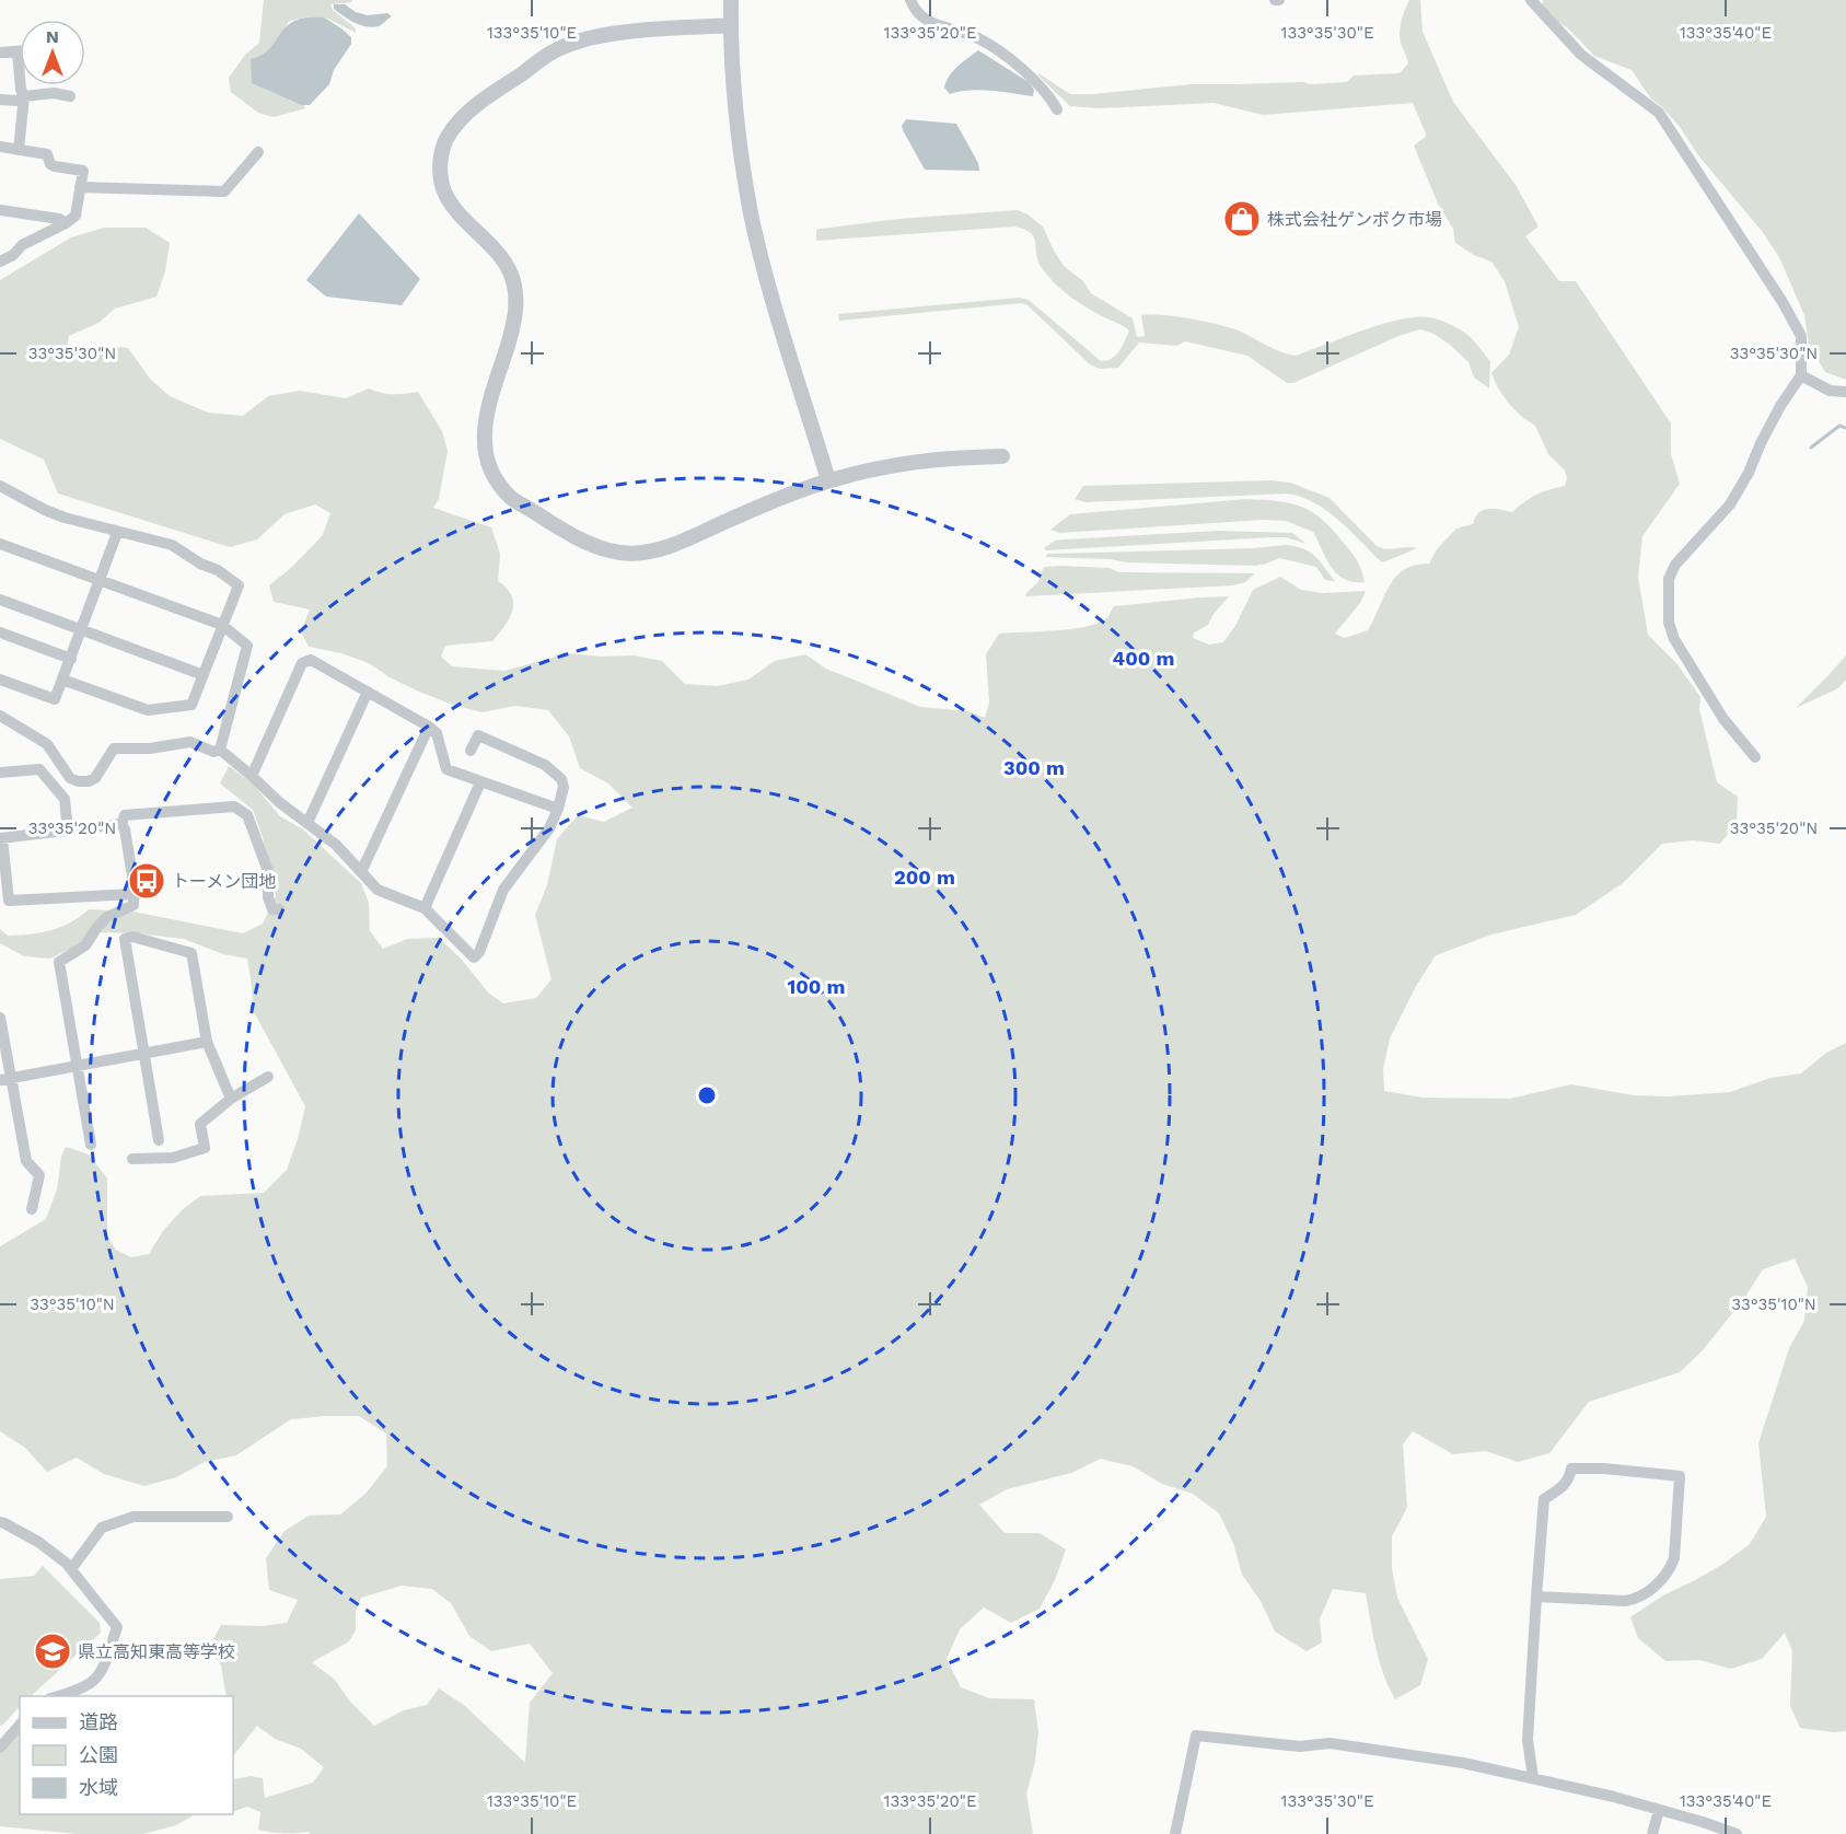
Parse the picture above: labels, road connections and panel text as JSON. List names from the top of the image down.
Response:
{
  "places": {
    "shop": ["株式会社ゲンボク市場"],
    "bus stop": ["トーメン団地"],
    "school or university": ["県立高知東高等学校"]
  },
  "legend": ["道路", "公園", "水域"],
  "north": "top",
  "coordinates": [
    "133°35'10\"E",
    "133°35'20\"E",
    "133°35'30\"E",
    "133°35'40\"E",
    "33°35'30\"N",
    "33°35'20\"N",
    "33°35'10\"N"
  ],
  "rings": [
    "400 m",
    "300 m",
    "200 m",
    "100 m"
  ]
}
